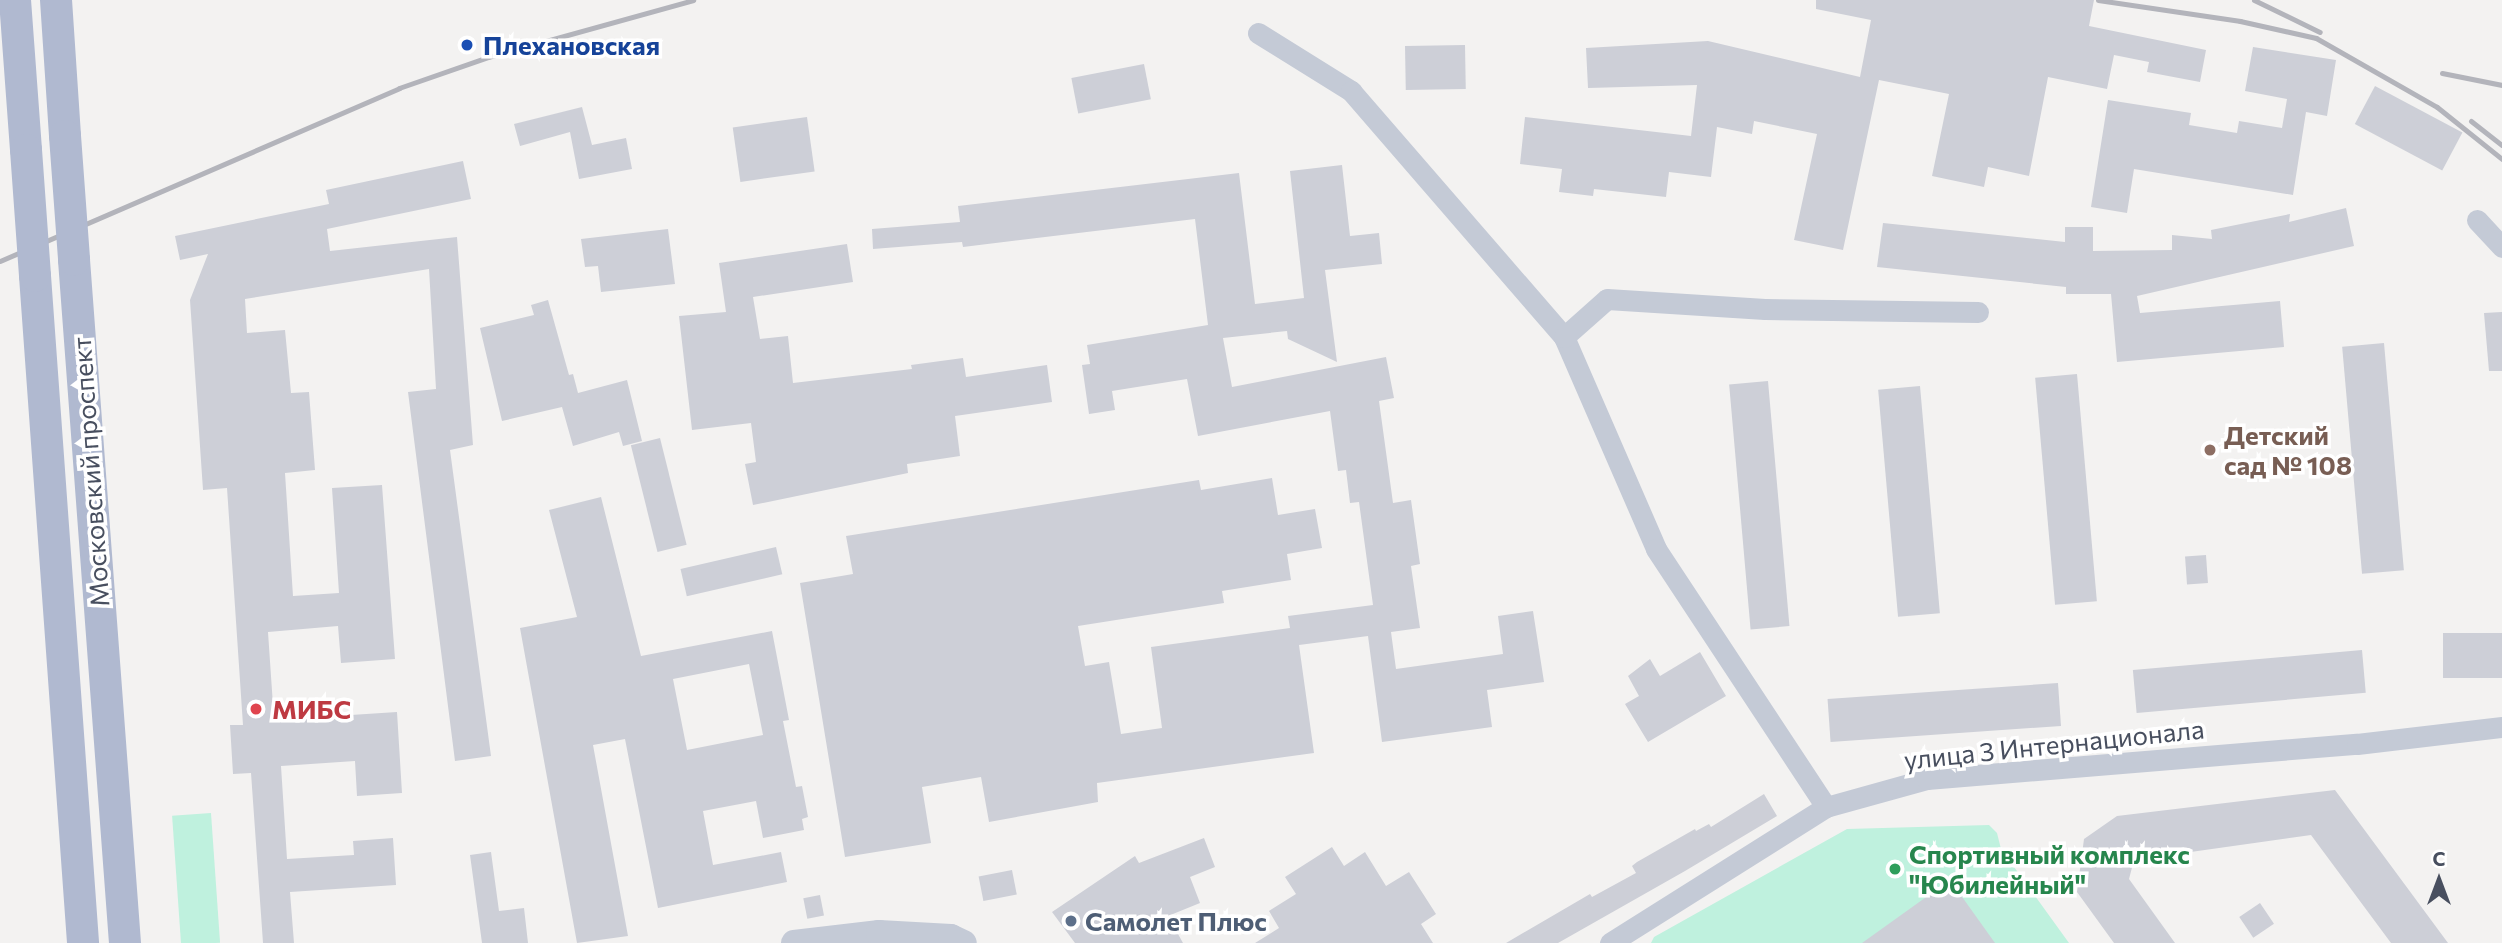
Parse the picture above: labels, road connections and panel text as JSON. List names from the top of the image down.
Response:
{
  "streets": {
    "main road": ["Московский проспект"],
    "street": ["улица 3 Интернационала"]
  },
  "places": [
    "Плехановская",
    "Детский сад № 108",
    "МИБС",
    "Спортивный комплекс \"Юбилейный\"",
    "Самолет Плюс"
  ],
  "north": "top"
}
